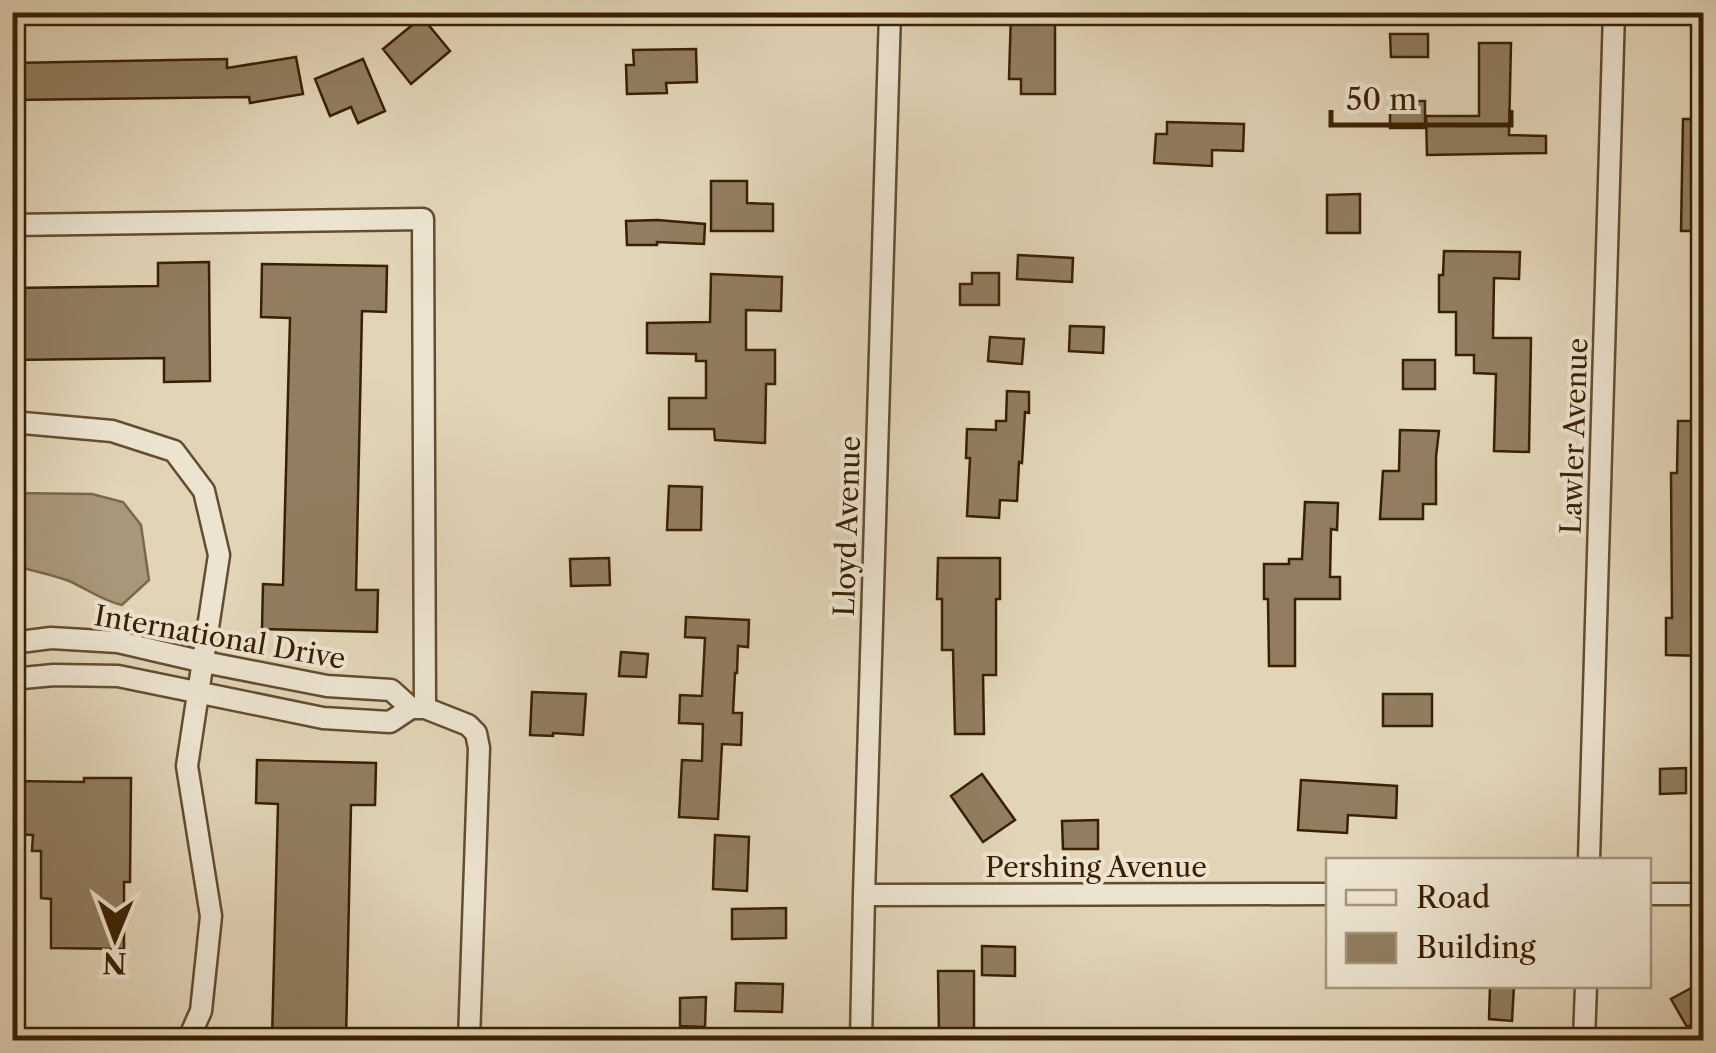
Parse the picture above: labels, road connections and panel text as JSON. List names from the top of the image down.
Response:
{
  "streets": {
    "street": [
      "Lawler Avenue",
      "Lloyd Avenue",
      "International Drive",
      "Pershing Avenue"
    ]
  },
  "crossings": [
    ["Lloyd Avenue", "Pershing Avenue"]
  ],
  "legend": ["Road", "Building"],
  "scale_bar": "50 m",
  "north": "bottom"
}
